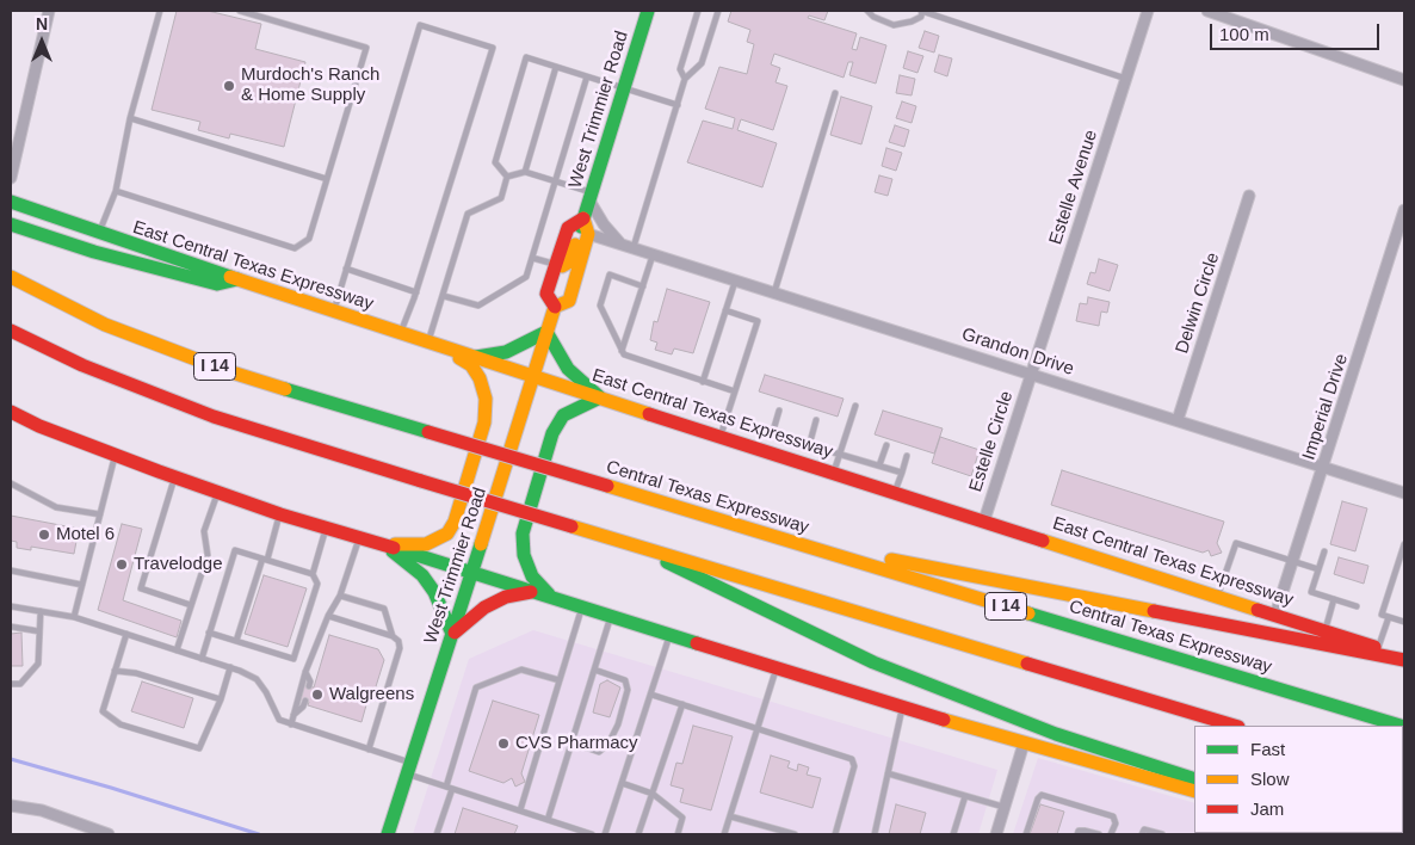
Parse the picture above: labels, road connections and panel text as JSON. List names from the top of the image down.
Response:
{
  "streets": {
    "main road": [
      "West Trimmier Road",
      "East Central Texas Expressway",
      "I 14",
      "Central Texas Expressway"
    ],
    "street": [
      "Estelle Avenue",
      "Delwin Circle",
      "Grandon Drive",
      "Imperial Drive",
      "Estelle Circle"
    ]
  },
  "crossings": [
    ["West Trimmier Road", "East Central Texas Expressway"],
    ["West Trimmier Road", "Grandon Drive"],
    ["Estelle Avenue", "Grandon Drive"],
    ["Estelle Avenue", "Estelle Circle"],
    ["East Central Texas Expressway", "Imperial Drive"],
    ["East Central Texas Expressway", "Estelle Circle"],
    ["Delwin Circle", "Grandon Drive"],
    ["Grandon Drive", "Imperial Drive"],
    ["Grandon Drive", "Estelle Circle"]
  ],
  "places": [
    "Murdoch's Ranch & Home Supply",
    "Motel 6",
    "Travelodge",
    "Walgreens",
    "CVS Pharmacy"
  ],
  "legend": ["Fast", "Slow", "Jam"],
  "scale_bar": "100 m",
  "north": "top"
}
